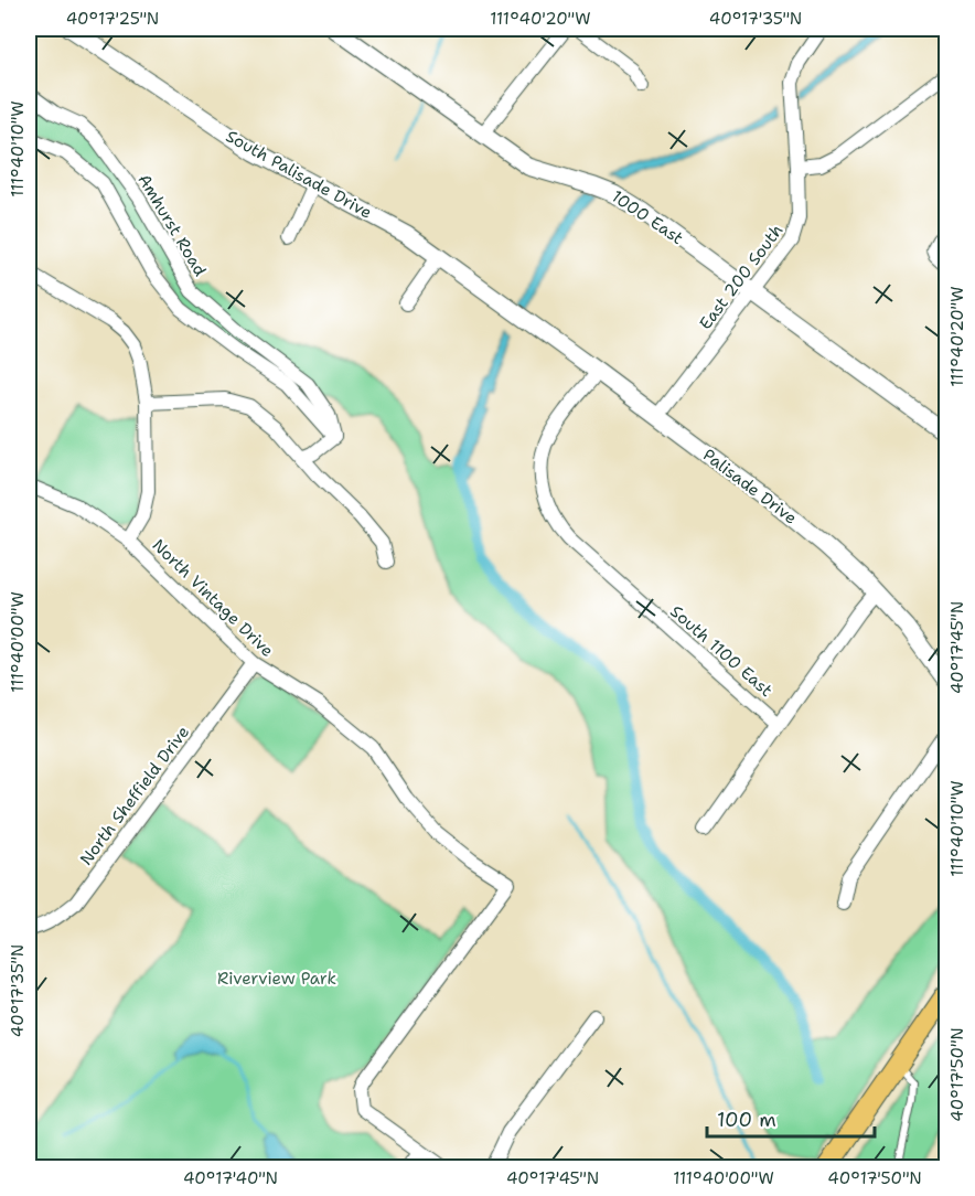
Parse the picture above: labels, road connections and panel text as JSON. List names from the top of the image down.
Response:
{
  "streets": {
    "street": [
      "South Palisade Drive",
      "1000 East",
      "Amhurst Road",
      "East 200 South",
      "Palisade Drive",
      "North Vintage Drive",
      "South 1100 East",
      "North Sheffield Drive"
    ]
  },
  "crossings": [
    ["South Palisade Drive", "Palisade Drive"],
    ["1000 East", "East 200 South"],
    ["East 200 South", "Palisade Drive"],
    ["Palisade Drive", "South 1100 East"],
    ["North Vintage Drive", "North Sheffield Drive"]
  ],
  "parks": ["Riverview Park"],
  "scale_bar": "100 m",
  "coordinates": [
    "40°17'25\"N",
    "111°40'20\"W",
    "40°17'35\"N",
    "111°40'10\"W",
    "111°40'00\"W",
    "40°17'45\"N",
    "40°17'50\"N",
    "40°17'40\"N"
  ]
}
